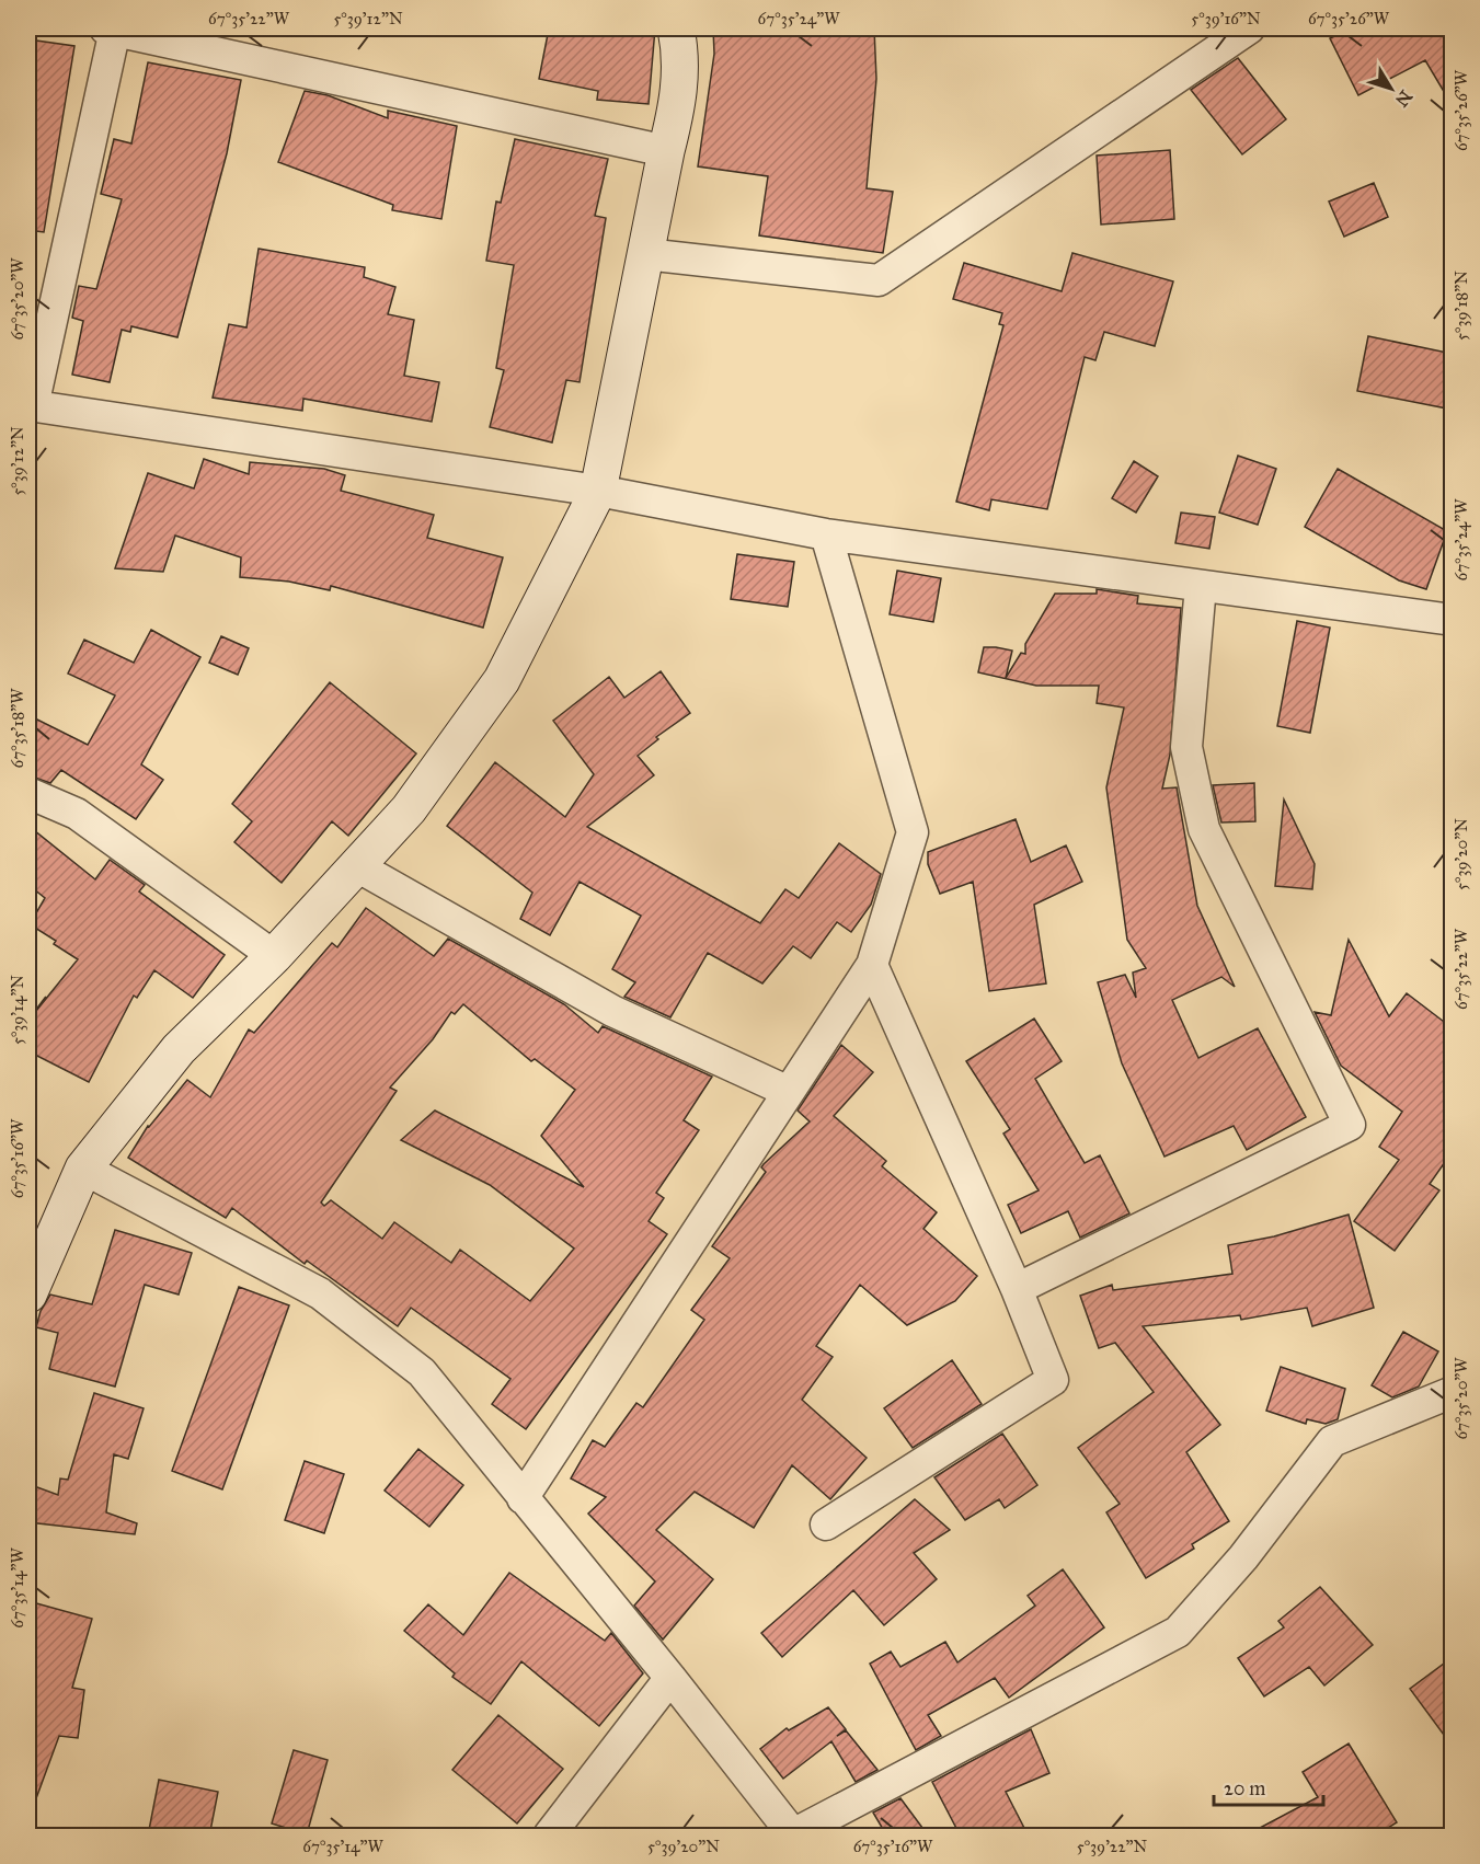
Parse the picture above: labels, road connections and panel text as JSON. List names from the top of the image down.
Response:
{
  "scale_bar": "20 m",
  "north": "bottom right",
  "coordinates": [
    "67°35'22\"W",
    "5°39'12\"N",
    "67°35'24\"W",
    "5°39'16\"N",
    "67°35'26\"W",
    "67°35'20\"W",
    "5°39'18\"N",
    "67°35'18\"W",
    "5°39'20\"N",
    "5°39'14\"N",
    "67°35'16\"W",
    "67°35'14\"W",
    "5°39'22\"N"
  ]
}
